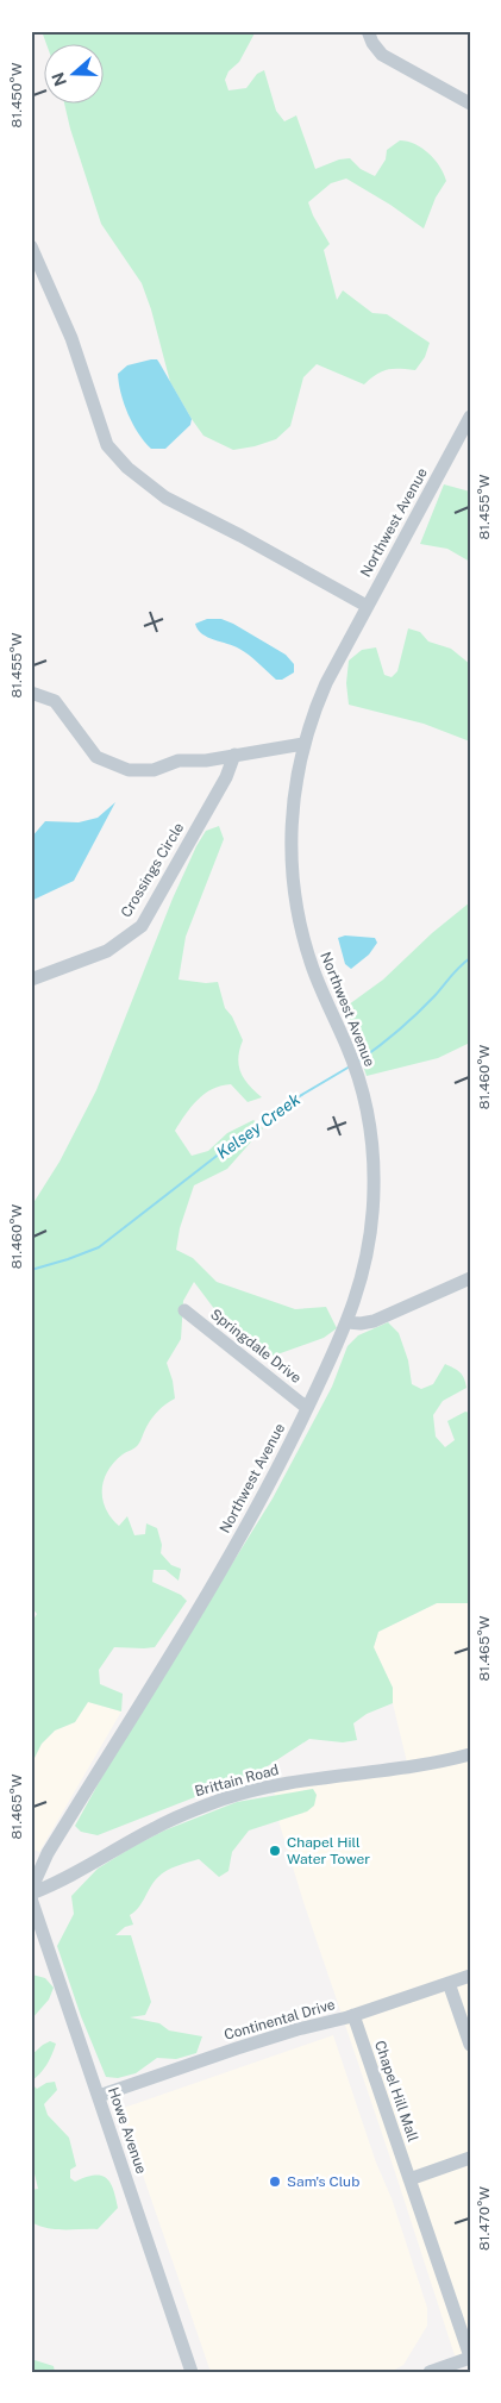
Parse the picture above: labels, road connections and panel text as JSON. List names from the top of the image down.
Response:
{
  "streets": {
    "street": [
      "Northwest Avenue",
      "Crossings Circle",
      "Springdale Drive",
      "Brittain Road",
      "Continental Drive",
      "Chapel Hill Mall",
      "Howe Avenue"
    ]
  },
  "crossings": [
    ["Northwest Avenue", "Springdale Drive"],
    ["Northwest Avenue", "Brittain Road"],
    ["Continental Drive", "Chapel Hill Mall"],
    ["Continental Drive", "Howe Avenue"]
  ],
  "water": ["Kelsey Creek"],
  "places": ["Chapel Hill Water Tower", "Sam's Club"],
  "north": "left",
  "coordinates": [
    "81.450°W",
    "81.455°W",
    "81.460°W",
    "81.465°W",
    "81.470°W"
  ]
}
